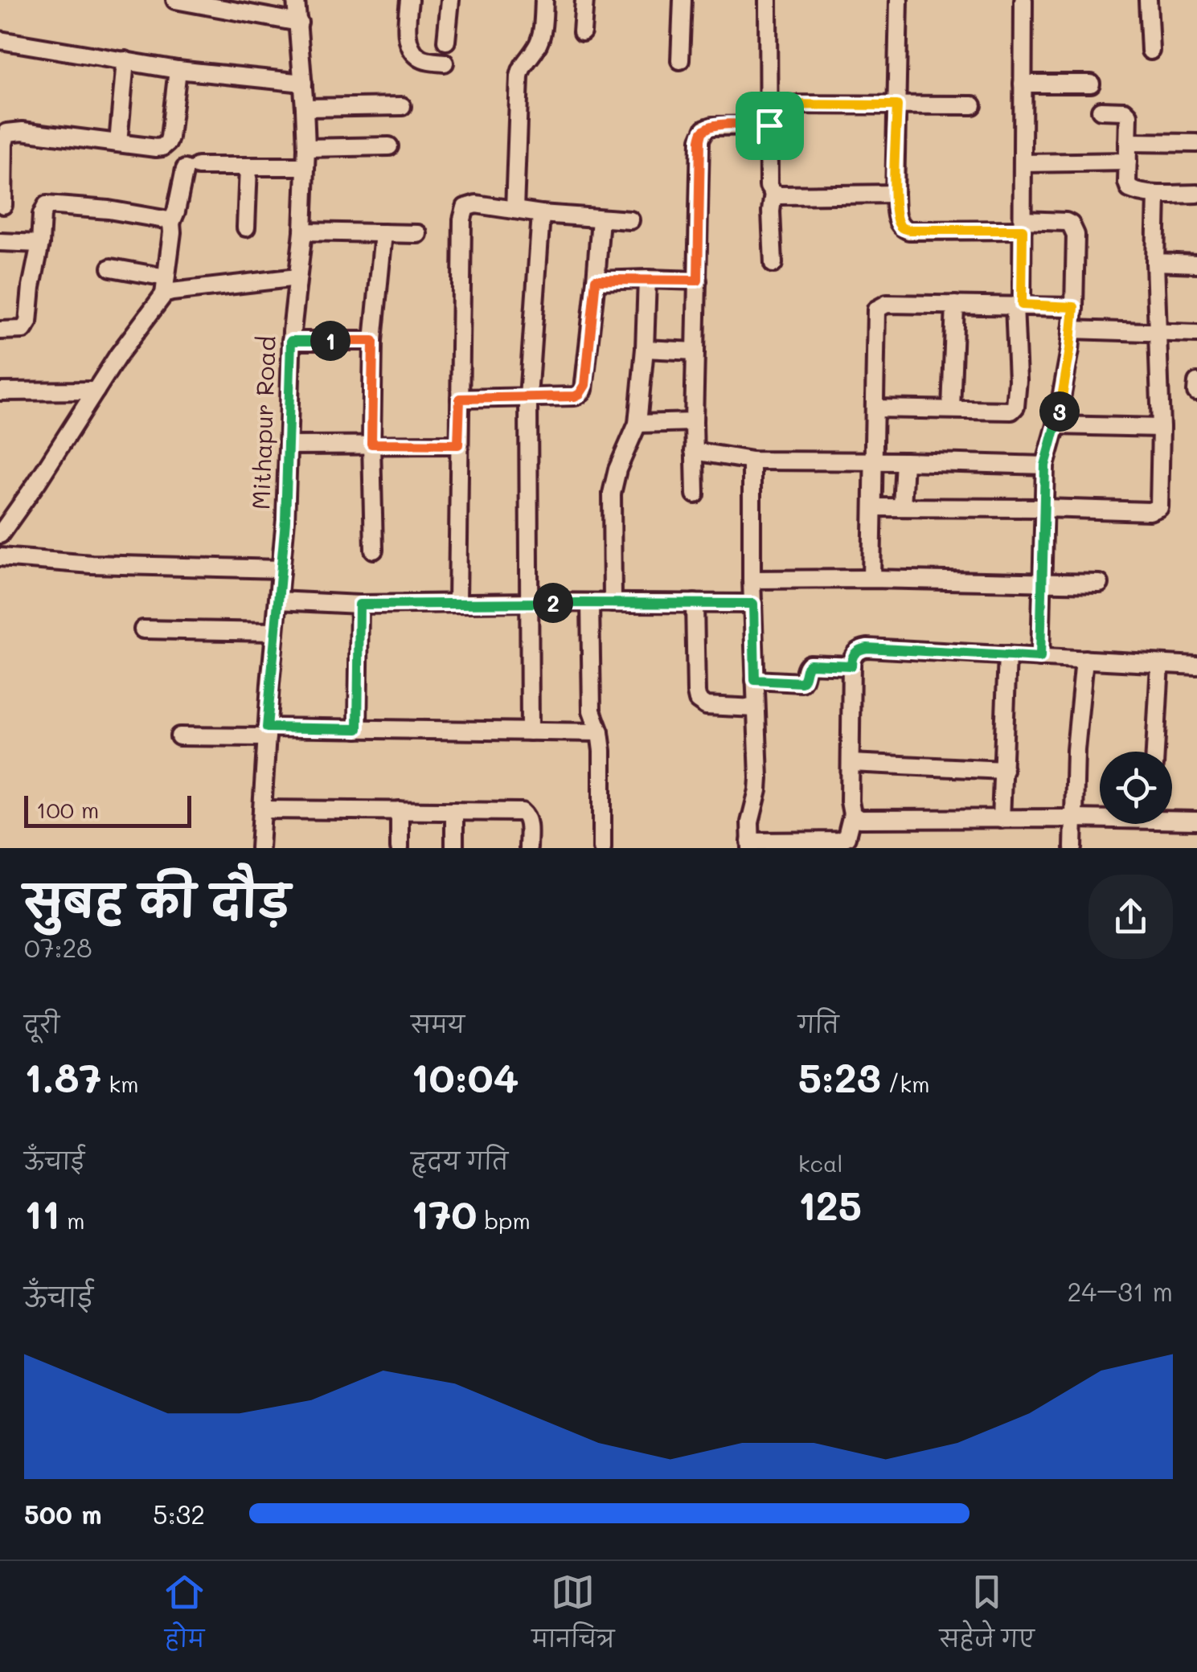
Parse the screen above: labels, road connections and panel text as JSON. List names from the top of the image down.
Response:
{
  "streets": {
    "street": ["Mithapur Road"]
  },
  "scale_bar": "100 m",
  "page": {
    "pins": ["1", "3", "2"],
    "scale": "100 m",
    "heading": ["सुबह की दौड़", "07:28"],
    "stats": [
      ["दूरी", "1.87 km"],
      ["समय", "10:04"],
      ["गति", "5:23 /km"],
      ["ऊँचाई", "11 m"],
      ["हृदय गति", "170 bpm"],
      ["kcal", "125"]
    ],
    "chart": ["ऊँचाई", "24–31 m"],
    "list": [
      {
        "name": "500 m",
        "note": "5:32"
      }
    ],
    "tabs": ["होम", "मानचित्र", "सहेजे गए"]
  }
}
